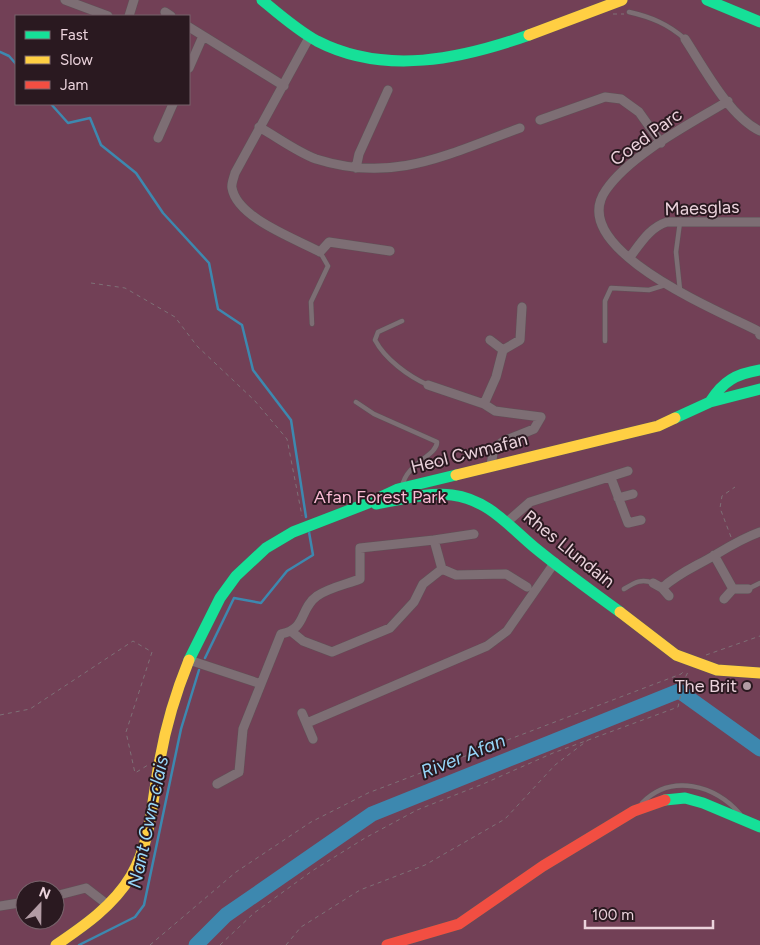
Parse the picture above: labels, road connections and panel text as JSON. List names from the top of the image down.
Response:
{
  "streets": {
    "main road": ["Heol Cwmafan", "Rhes Llundain"],
    "street": ["Coed Parc", "Maesglas"]
  },
  "crossings": [
    ["Coed Parc", "Maesglas"],
    ["Heol Cwmafan", "Rhes Llundain"]
  ],
  "water": ["River Afan", "Nant Cwn-clais"],
  "parks": ["Afan Forest Park"],
  "places": ["The Brit"],
  "legend": ["Fast", "Slow", "Jam"],
  "scale_bar": "100 m",
  "north": "top"
}
